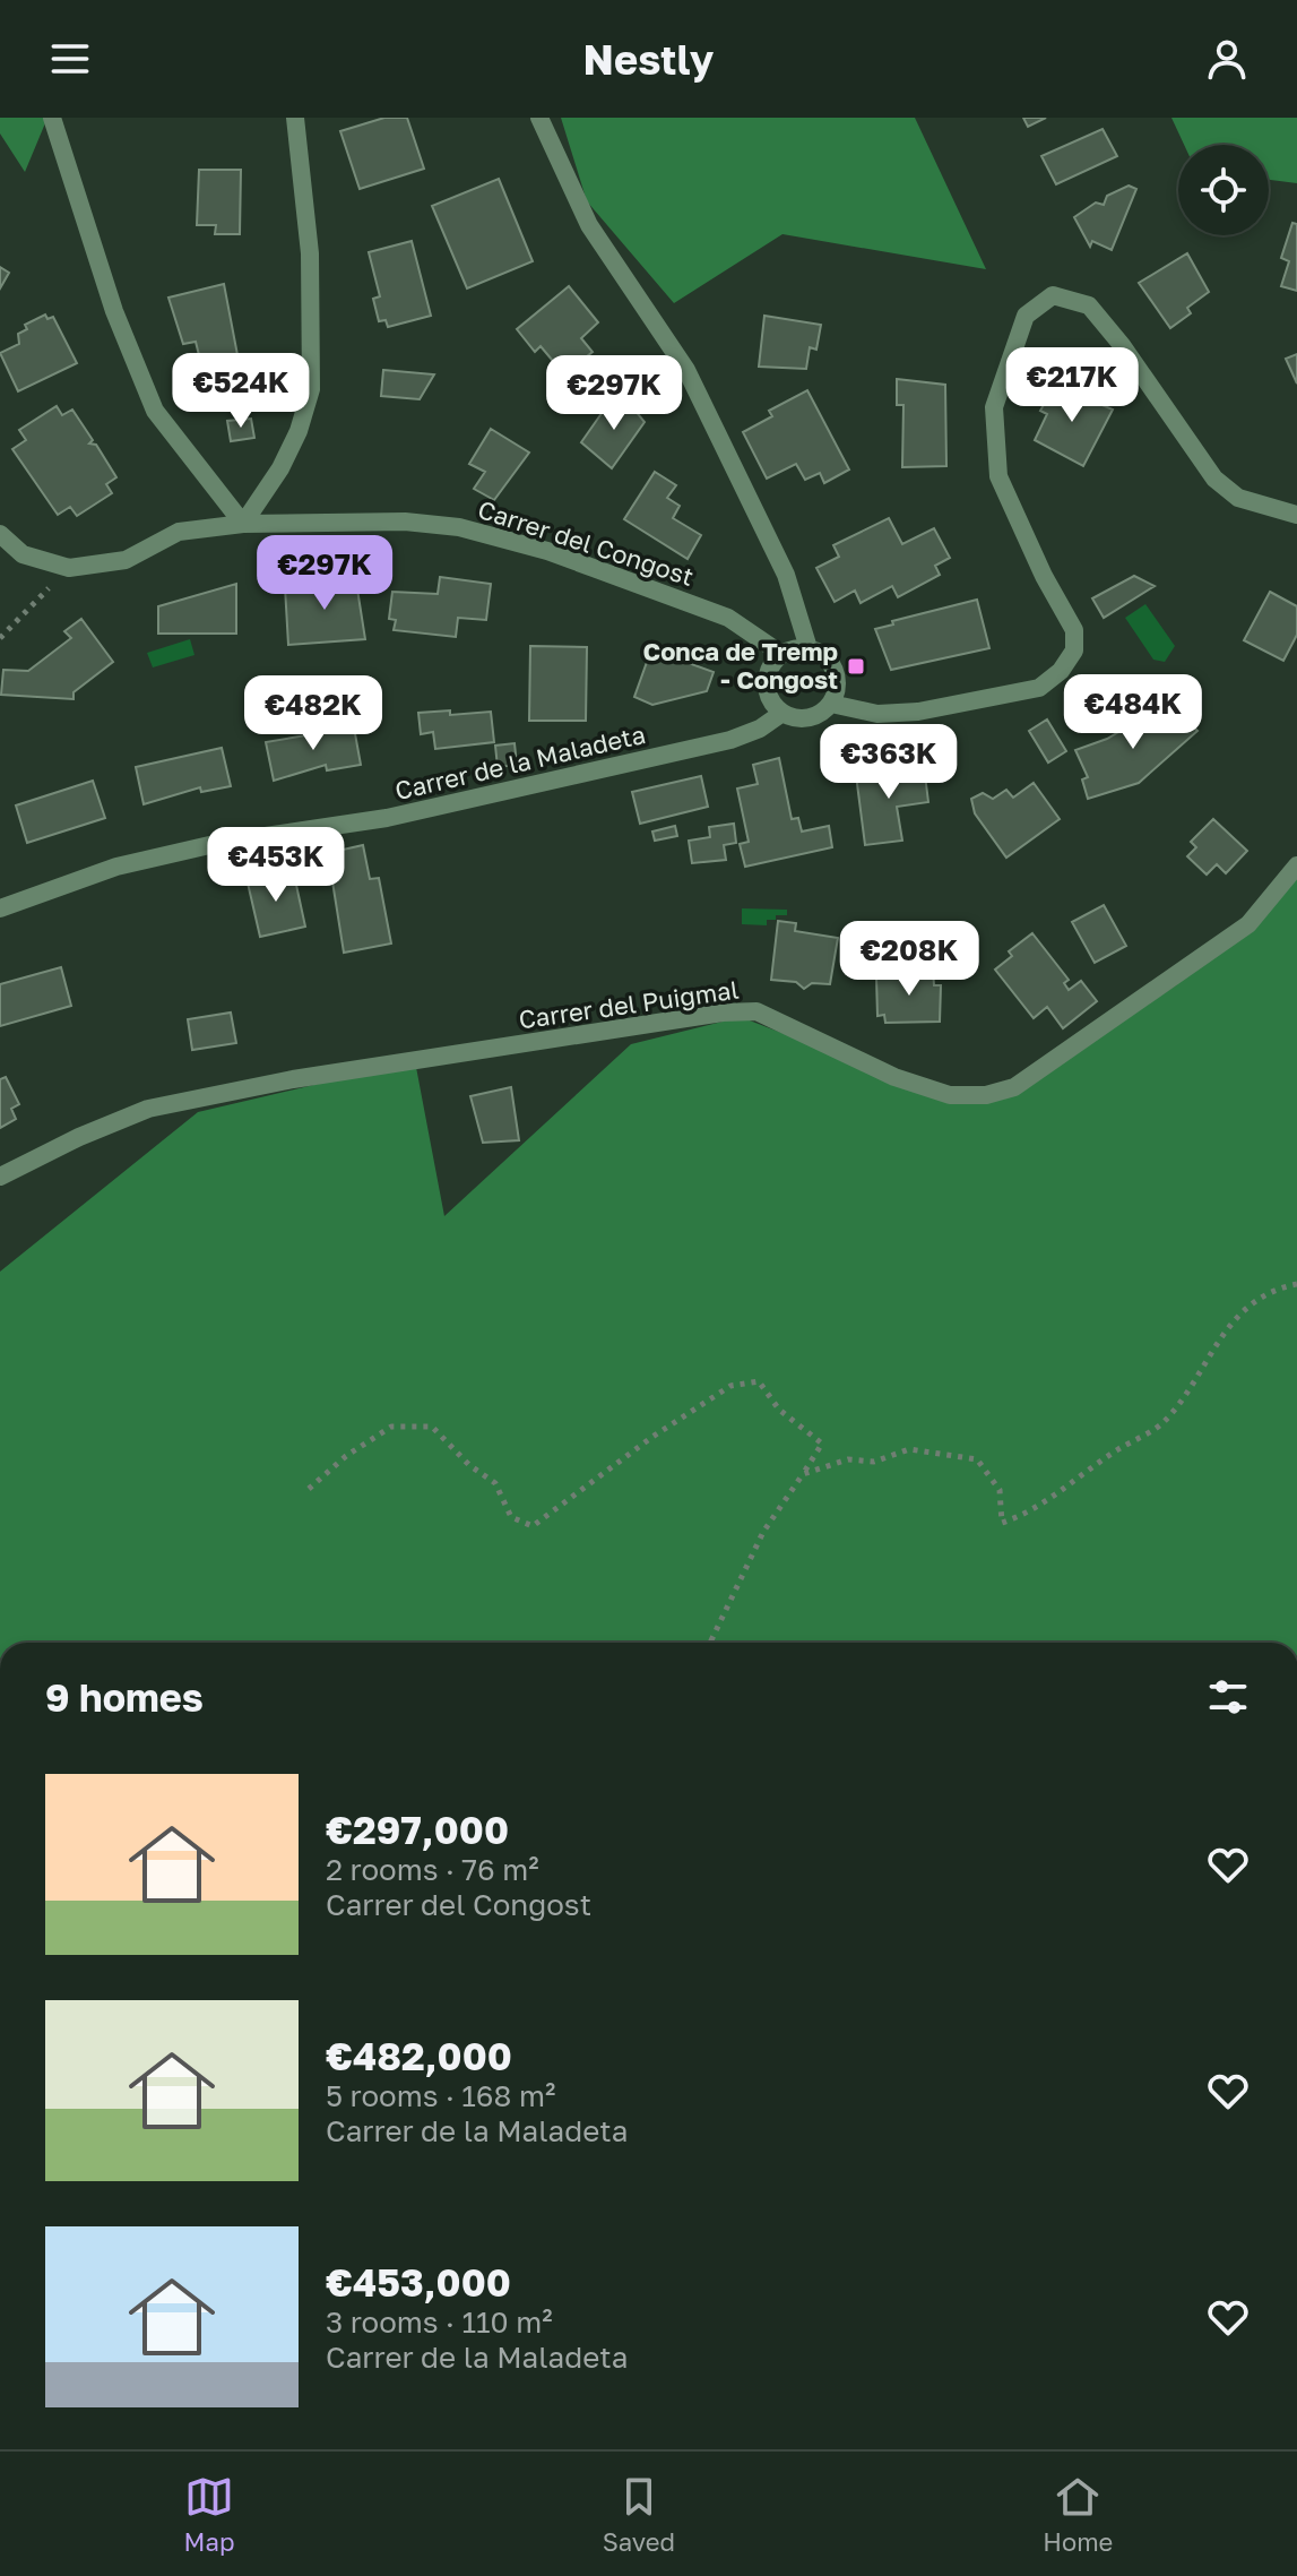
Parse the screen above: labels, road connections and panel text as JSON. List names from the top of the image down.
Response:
{
  "streets": {
    "street": ["Carrer del Congost", "Carrer de la Maladeta", "Carrer del Puigmal"]
  },
  "crossings": [
    ["Carrer del Congost", "Carrer de la Maladeta"]
  ],
  "places": {
    "transit": ["Conca de Tremp - Congost"]
  },
  "page": {
    "header": "Nestly",
    "price": [
      "€217K",
      "€524K",
      "€297K",
      "€297K",
      "€484K",
      "€482K",
      "€363K",
      "€453K",
      "€208K"
    ],
    "heading": "9 homes",
    "list": [
      {
        "name": "€297,000",
        "note": "2 rooms · 76 m² · Carrer del Congost"
      },
      {
        "name": "€482,000",
        "note": "5 rooms · 168 m² · Carrer de la Maladeta"
      },
      {
        "name": "€453,000",
        "note": "3 rooms · 110 m² · Carrer de la Maladeta"
      }
    ],
    "tabs": ["Map", "Saved", "Home"]
  }
}
